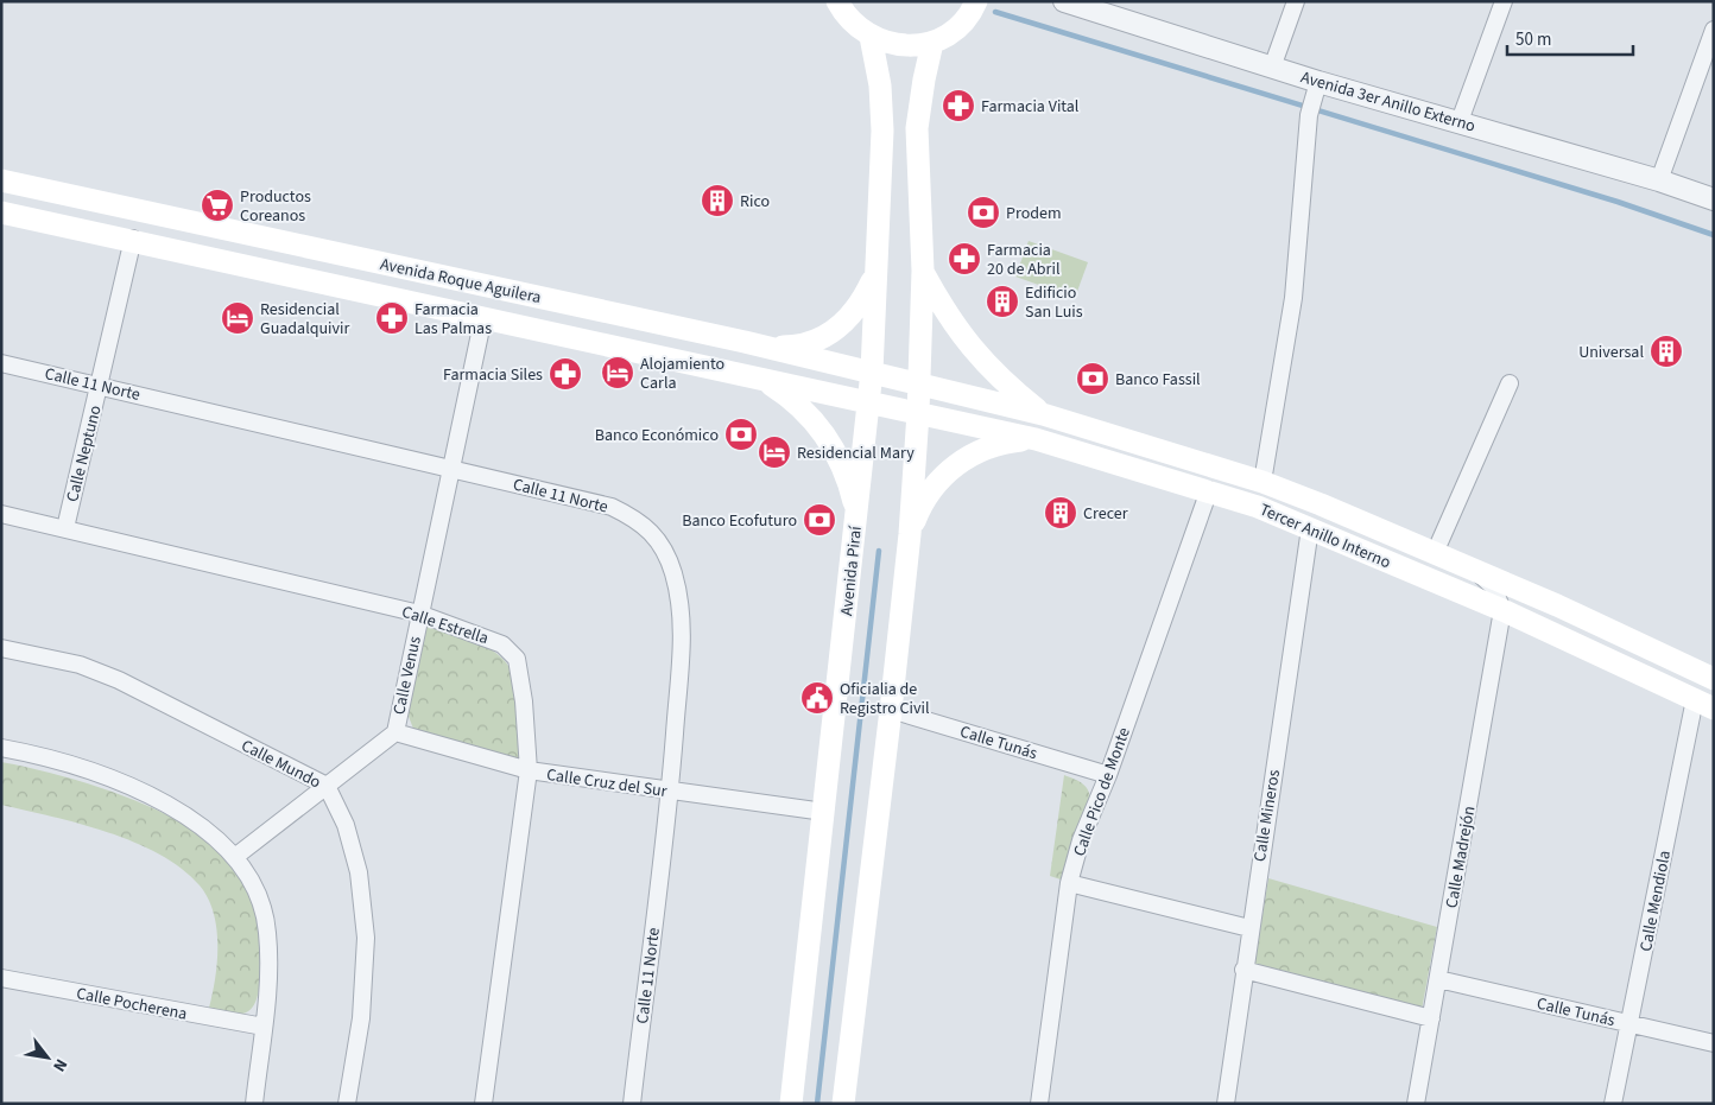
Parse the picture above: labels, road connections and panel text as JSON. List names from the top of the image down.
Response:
{
  "streets": {
    "main road": ["Avenida Roque Aguilera", "Tercer Anillo Interno", "Avenida Piraí"],
    "street": [
      "Avenida 3er Anillo Externo",
      "Calle 11 Norte",
      "Calle Neptuno",
      "Calle Estrella",
      "Calle Venus",
      "Calle Tunás",
      "Calle Mundo",
      "Calle Cruz del Sur",
      "Calle Pico de Monte",
      "Calle Mineros",
      "Calle Madrejón",
      "Calle Mendiola",
      "Calle Pocherena"
    ]
  },
  "crossings": [
    ["Avenida Roque Aguilera", "Calle Neptuno"],
    ["Avenida Roque Aguilera", "Tercer Anillo Interno"],
    ["Avenida Roque Aguilera", "Avenida Piraí"],
    ["Avenida Roque Aguilera", "Calle Venus"],
    ["Calle 11 Norte", "Calle Neptuno"],
    ["Calle 11 Norte", "Calle Venus"],
    ["Calle 11 Norte", "Calle Cruz del Sur"],
    ["Calle Neptuno", "Calle Estrella"],
    ["Tercer Anillo Interno", "Calle Pico de Monte"],
    ["Tercer Anillo Interno", "Calle Mineros"],
    ["Tercer Anillo Interno", "Calle Madrejón"],
    ["Tercer Anillo Interno", "Calle Mendiola"],
    ["Avenida Piraí", "Calle Cruz del Sur"],
    ["Calle Estrella", "Calle Venus"],
    ["Calle Estrella", "Calle Cruz del Sur"],
    ["Calle Venus", "Calle Mundo"],
    ["Calle Venus", "Calle Cruz del Sur"],
    ["Calle Tunás", "Calle Pico de Monte"],
    ["Calle Tunás", "Calle Madrejón"],
    ["Calle Tunás", "Calle Mendiola"]
  ],
  "places": {
    "pharmacy": [
      "Farmacia Vital",
      "Farmacia 20 de Abril",
      "Farmacia Las Palmas",
      "Farmacia Siles"
    ],
    "building": [
      "Rico",
      "Edificio San Luis",
      "Universal",
      "Crecer"
    ],
    "supermarket": ["Productos Coreanos"],
    "bank": [
      "Prodem",
      "Banco Fassil",
      "Banco Económico",
      "Banco Ecofuturo"
    ],
    "hotel": ["Residencial Guadalquivir", "Alojamiento Carla", "Residencial Mary"],
    "public building": ["Oficialia de Registro Civil"]
  },
  "scale_bar": "50 m",
  "north": "bottom right"
}
